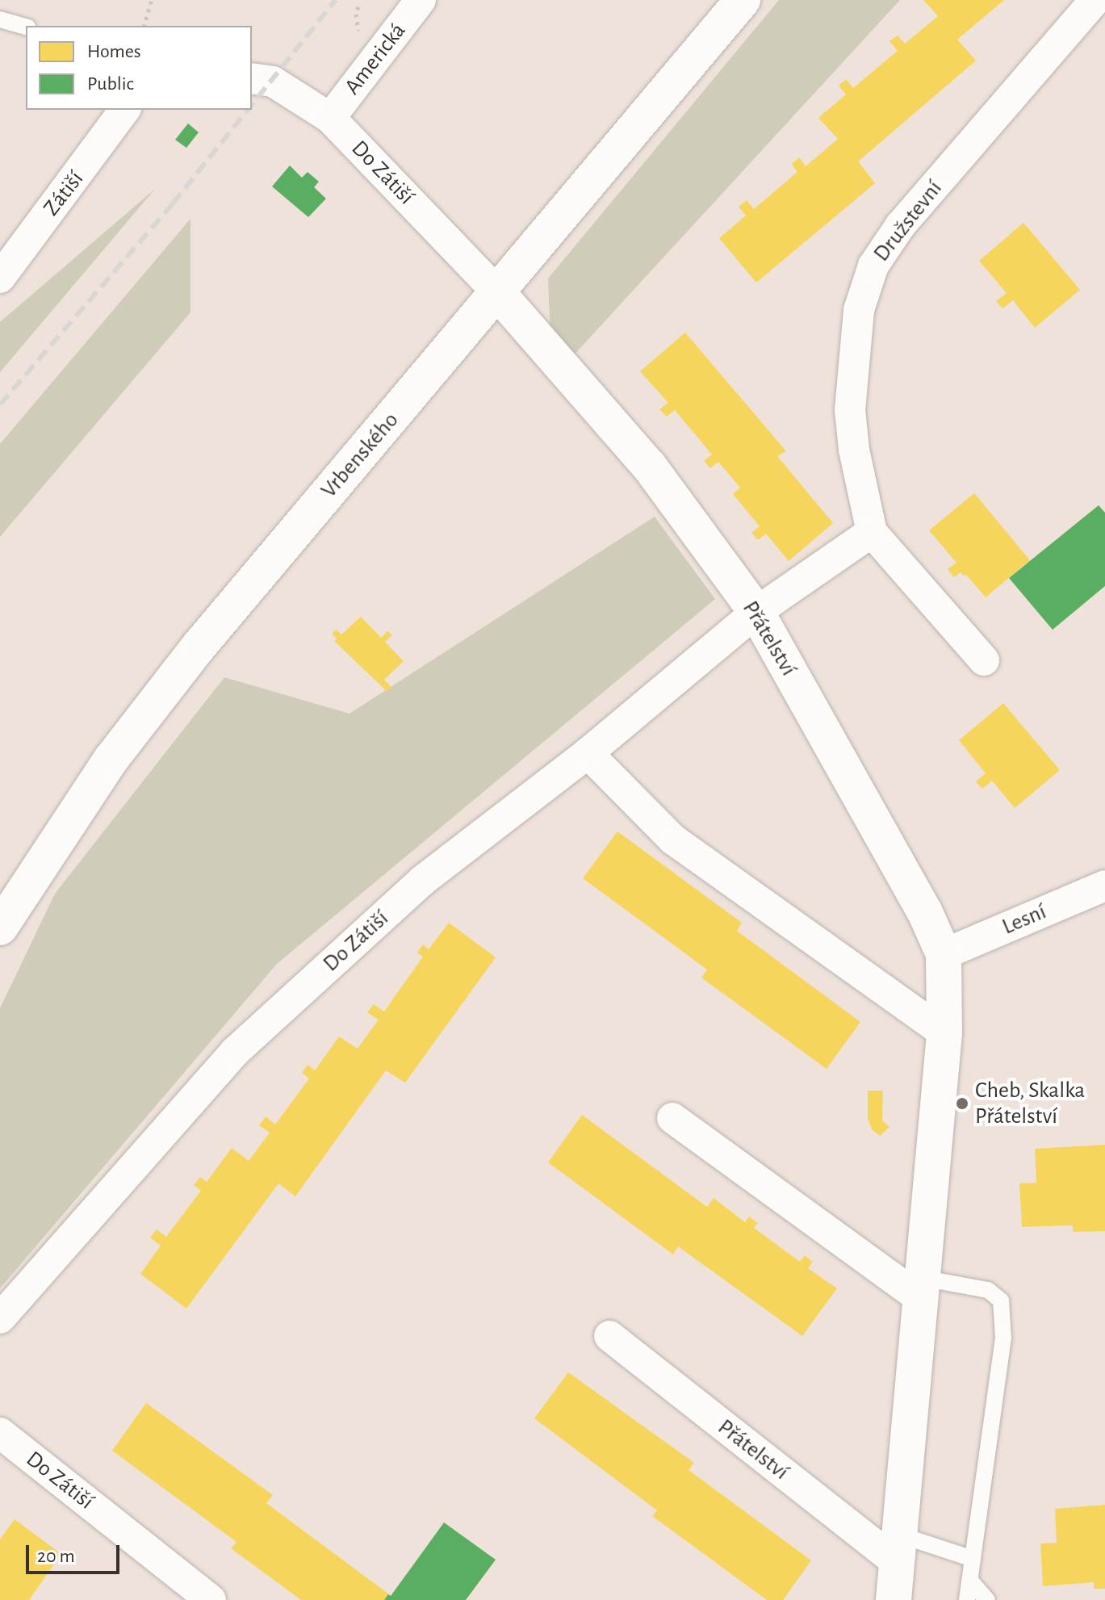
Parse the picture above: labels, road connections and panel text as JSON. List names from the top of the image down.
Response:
{
  "streets": {
    "street": [
      "Americká",
      "Do Zátiší",
      "Zátiší",
      "Družstevní",
      "Vrbenského",
      "Přátelství",
      "Lesní"
    ]
  },
  "crossings": [
    ["Americká", "Do Zátiší"],
    ["Do Zátiší", "Vrbenského"],
    ["Do Zátiší", "Přátelství"],
    ["Vrbenského", "Přátelství"],
    ["Přátelství", "Lesní"]
  ],
  "places": ["Cheb, Skalka Přátelství"],
  "legend": ["Homes", "Public"],
  "scale_bar": "20 m"
}
